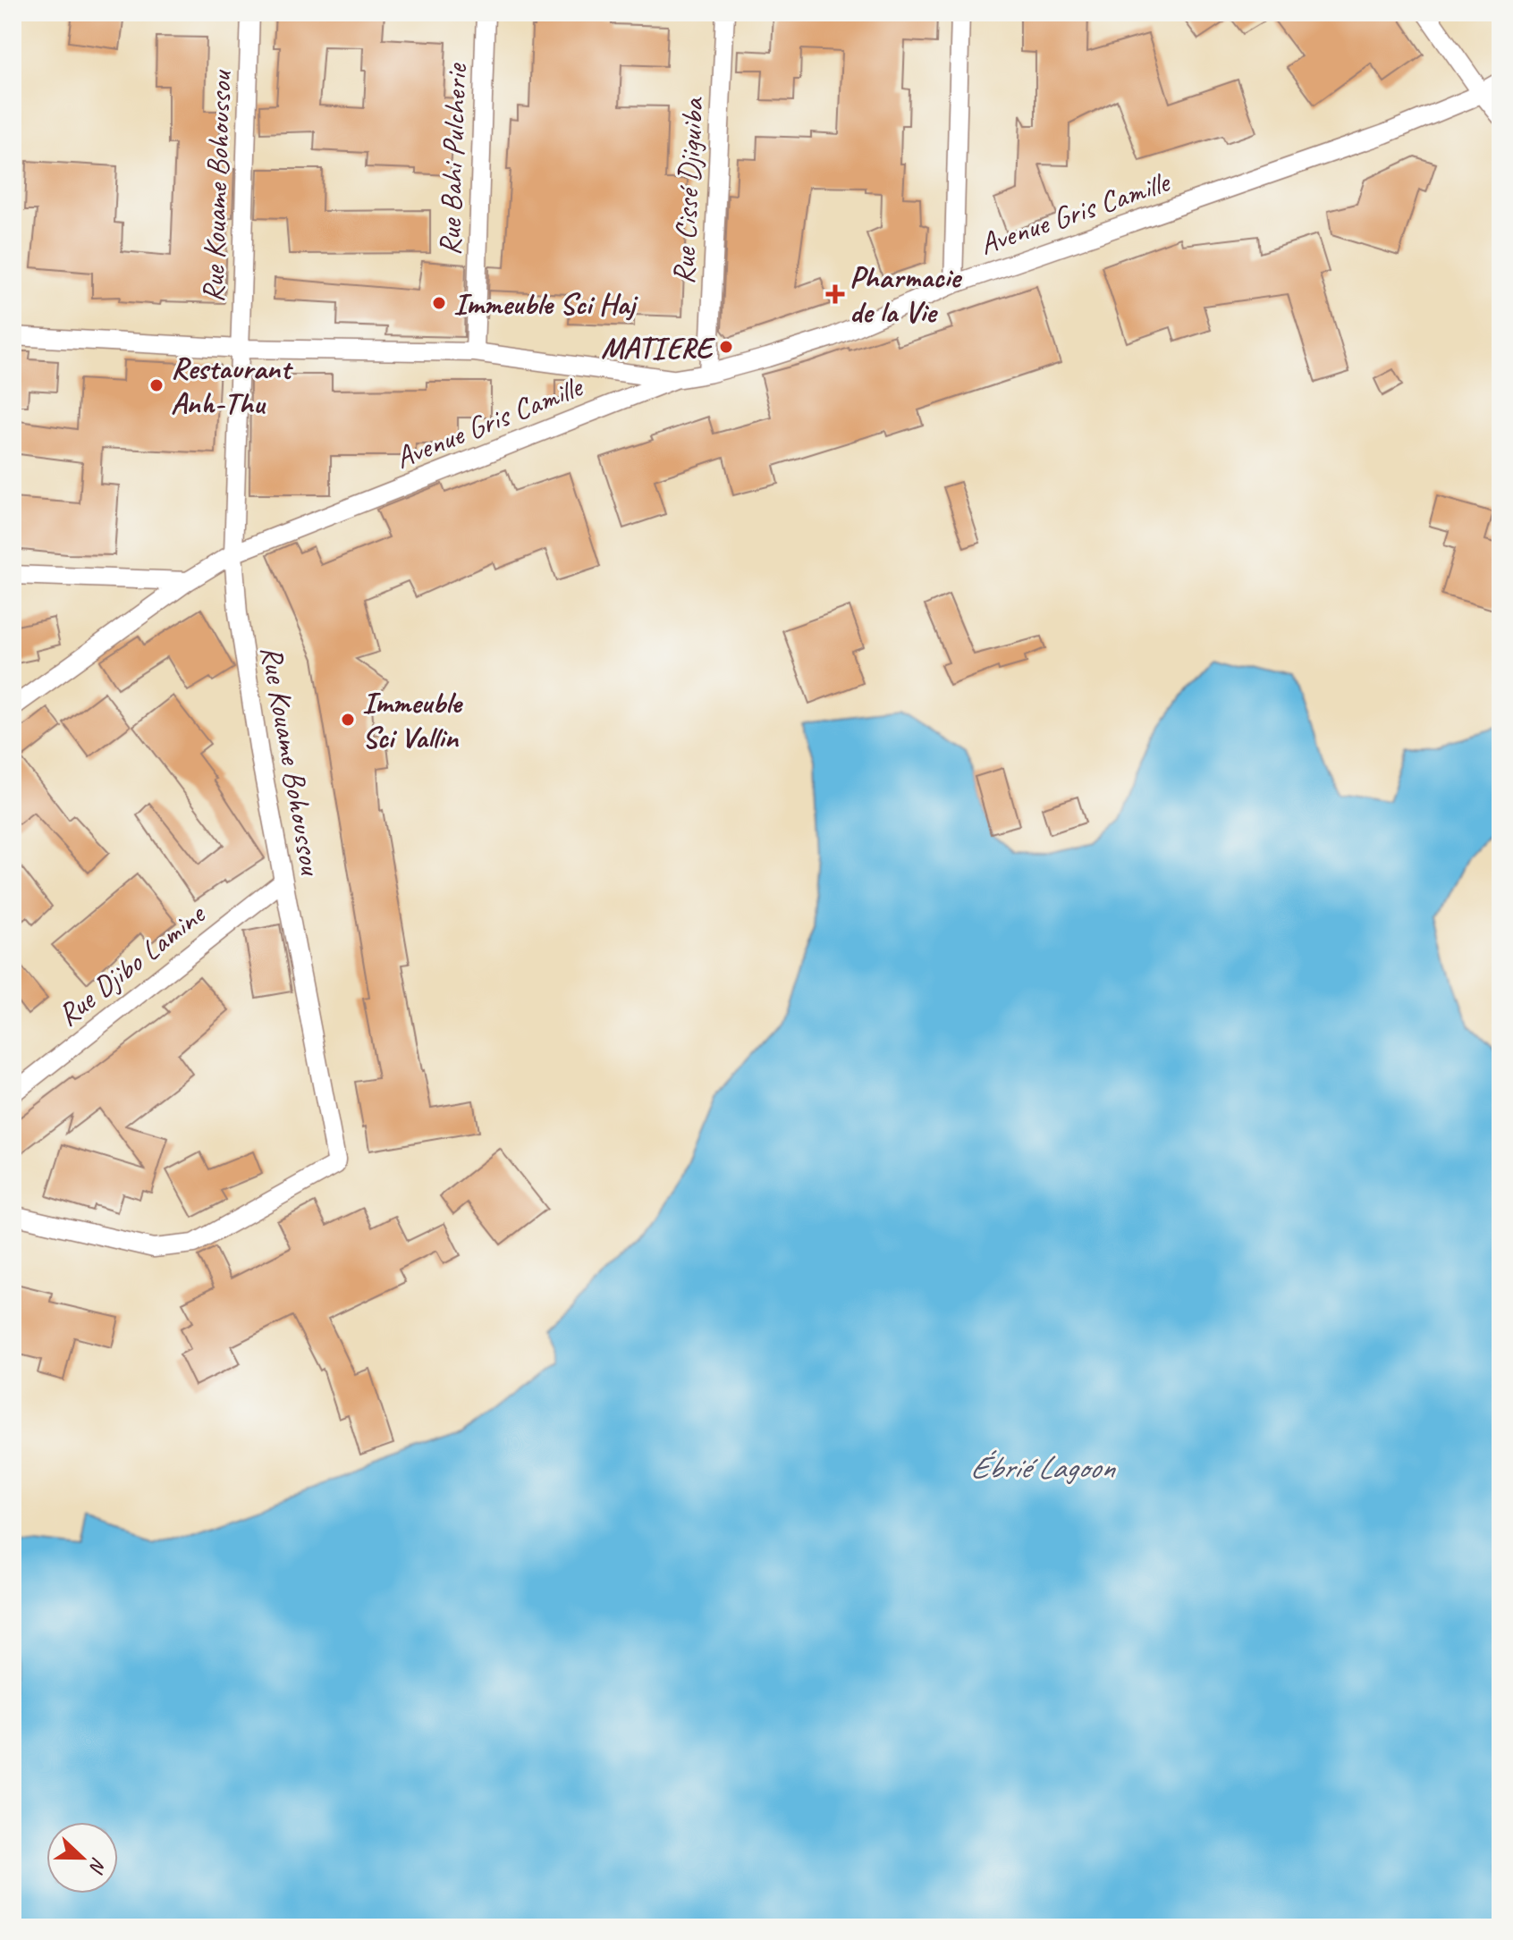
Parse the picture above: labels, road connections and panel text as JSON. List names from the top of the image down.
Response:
{
  "streets": {
    "street": [
      "Rue Bahi Pulcherie",
      "Rue Kouame Bohoussou",
      "Rue Cissé Djiguiba",
      "Avenue Gris Camille",
      "Rue Djibo Lamine"
    ]
  },
  "crossings": [
    ["Rue Kouame Bohoussou", "Avenue Gris Camille"],
    ["Rue Kouame Bohoussou", "Rue Djibo Lamine"],
    ["Rue Cissé Djiguiba", "Avenue Gris Camille"]
  ],
  "water": ["Ébrié Lagoon"],
  "places": {
    "health": ["Pharmacie de la Vie"],
    "other": [
      "Immeuble Sci Haj",
      "MATIERE",
      "Restaurant Anh-Thu",
      "Immeuble Sci Vallin"
    ]
  },
  "north": "right"
}
